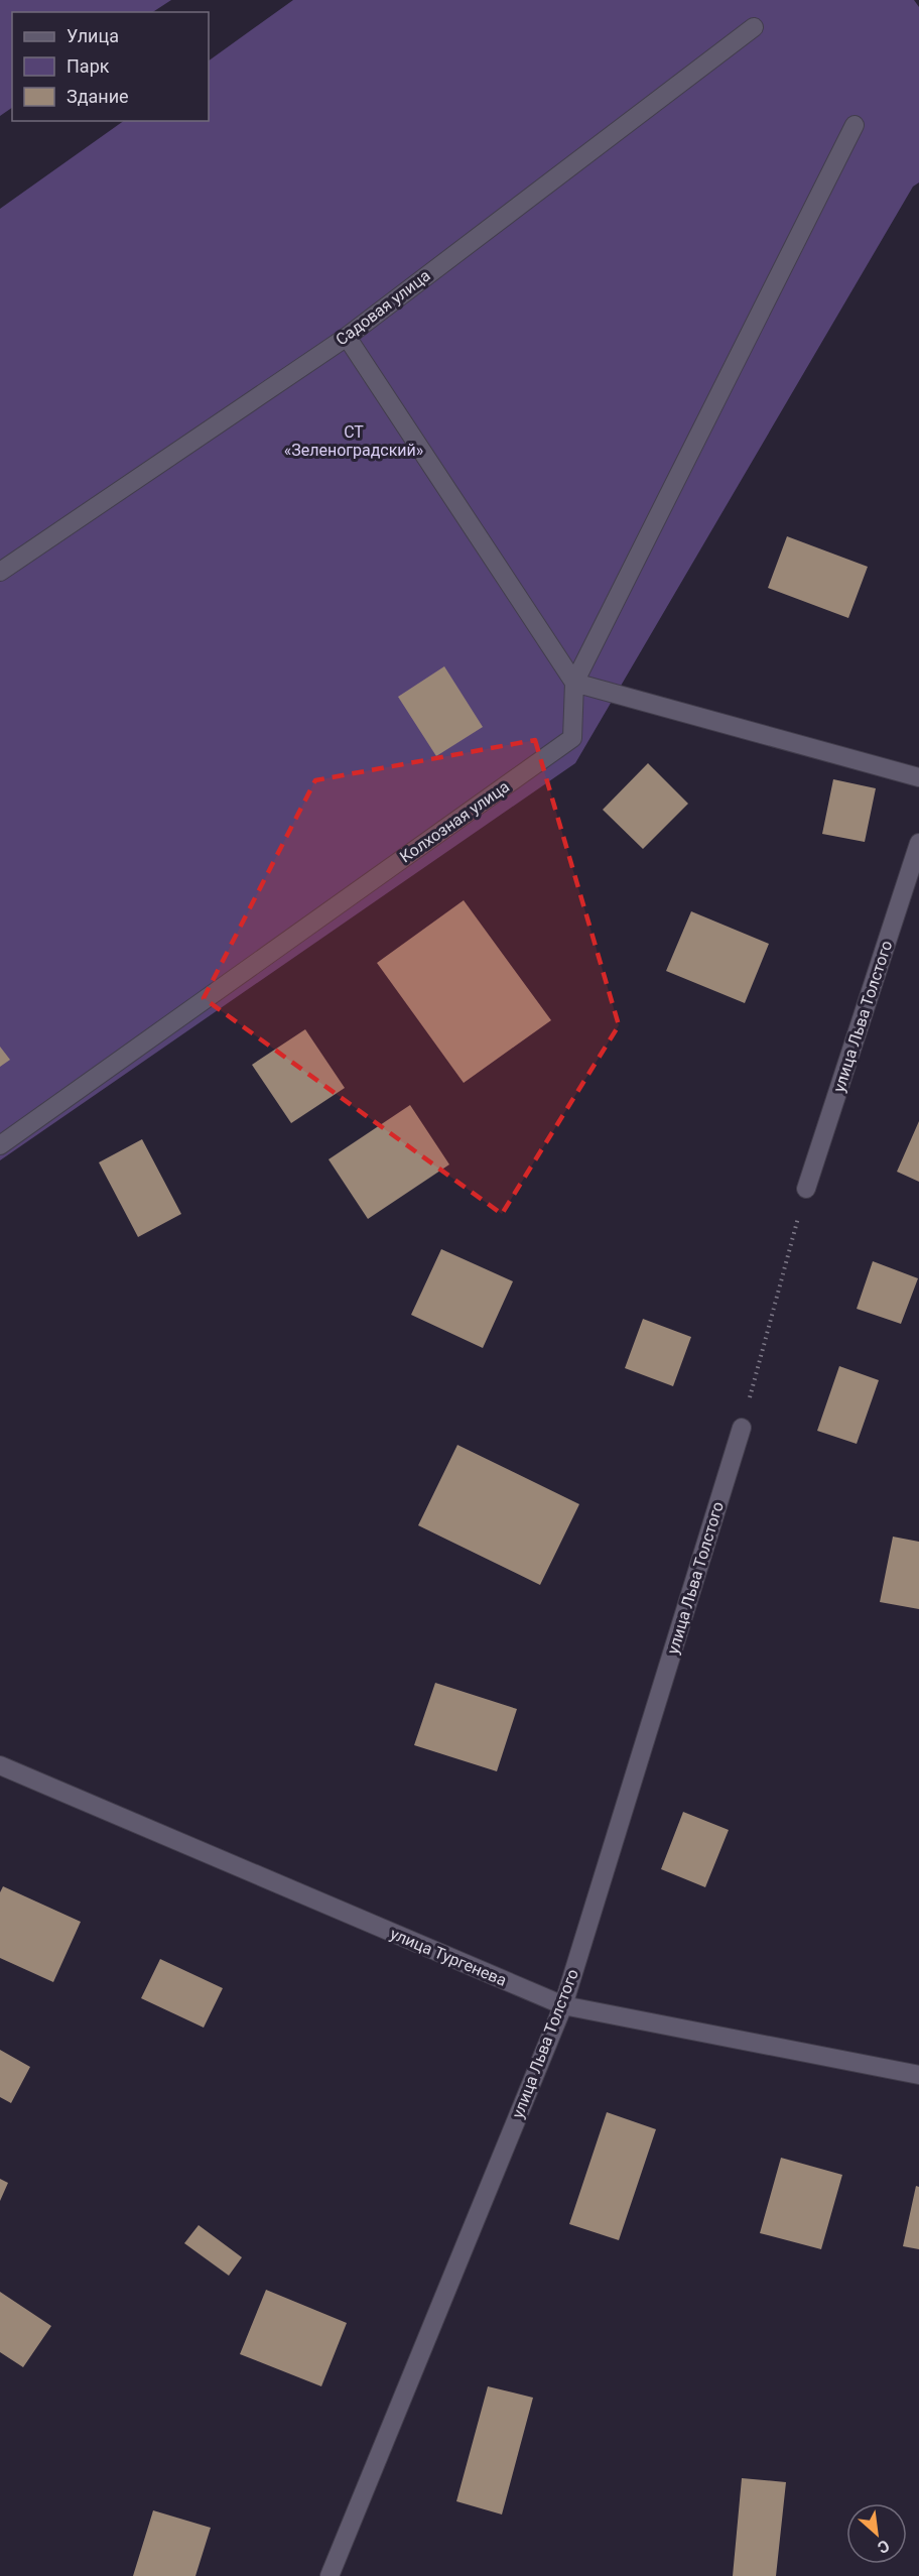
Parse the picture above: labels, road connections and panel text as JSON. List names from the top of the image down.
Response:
{
  "streets": {
    "street": [
      "Садовая улица",
      "Колхозная улица",
      "улица Льва Толстого",
      "улица Тургенева"
    ]
  },
  "crossings": [
    ["улица Льва Толстого", "улица Тургенева"]
  ],
  "parks": ["СТ «Зеленоградский»"],
  "legend": ["Улица", "Парк", "Здание"],
  "north": "bottom right"
}
